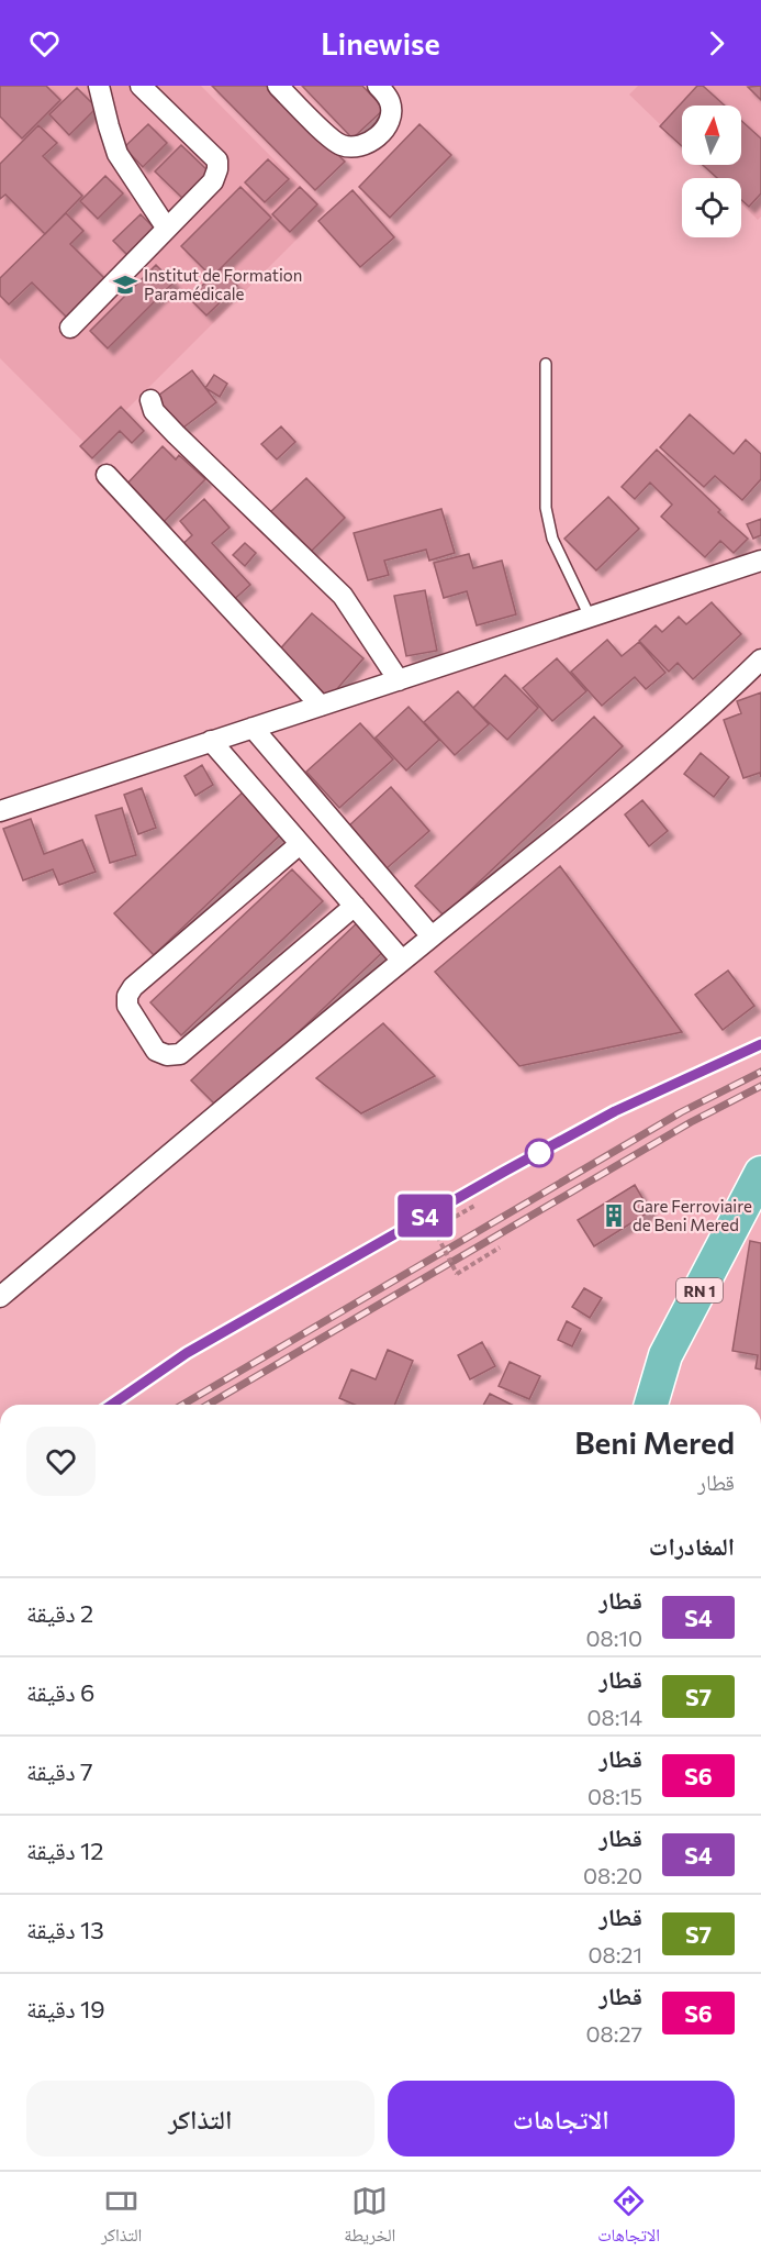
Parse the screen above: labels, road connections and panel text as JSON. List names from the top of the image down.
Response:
{
  "streets": {
    "main road": ["RN 1"]
  },
  "places": {
    "school or university": ["Institut de Formation Paramédicale"],
    "building": ["Gare Ferroviaire de Beni Mered"]
  },
  "north": "top",
  "page": {
    "header": "Linewise",
    "on_map": "S4",
    "heading": [
      ["Beni Mered", "قطار"],
      "المغادرات"
    ],
    "list": [
      {
        "mark": "S4",
        "name": "قطار",
        "note": "08:10",
        "value": "2 دقيقة"
      },
      {
        "mark": "S7",
        "name": "قطار",
        "note": "08:14",
        "value": "6 دقيقة"
      },
      {
        "mark": "S6",
        "name": "قطار",
        "note": "08:15",
        "value": "7 دقيقة"
      },
      {
        "mark": "S4",
        "name": "قطار",
        "note": "08:20",
        "value": "12 دقيقة"
      },
      {
        "mark": "S7",
        "name": "قطار",
        "note": "08:21",
        "value": "13 دقيقة"
      },
      {
        "mark": "S6",
        "name": "قطار",
        "note": "08:27",
        "value": "19 دقيقة"
      }
    ],
    "buttons": ["الاتجاهات", "التذاكر"],
    "tabs": ["الاتجاهات", "الخريطة", "التذاكر"]
  }
}
